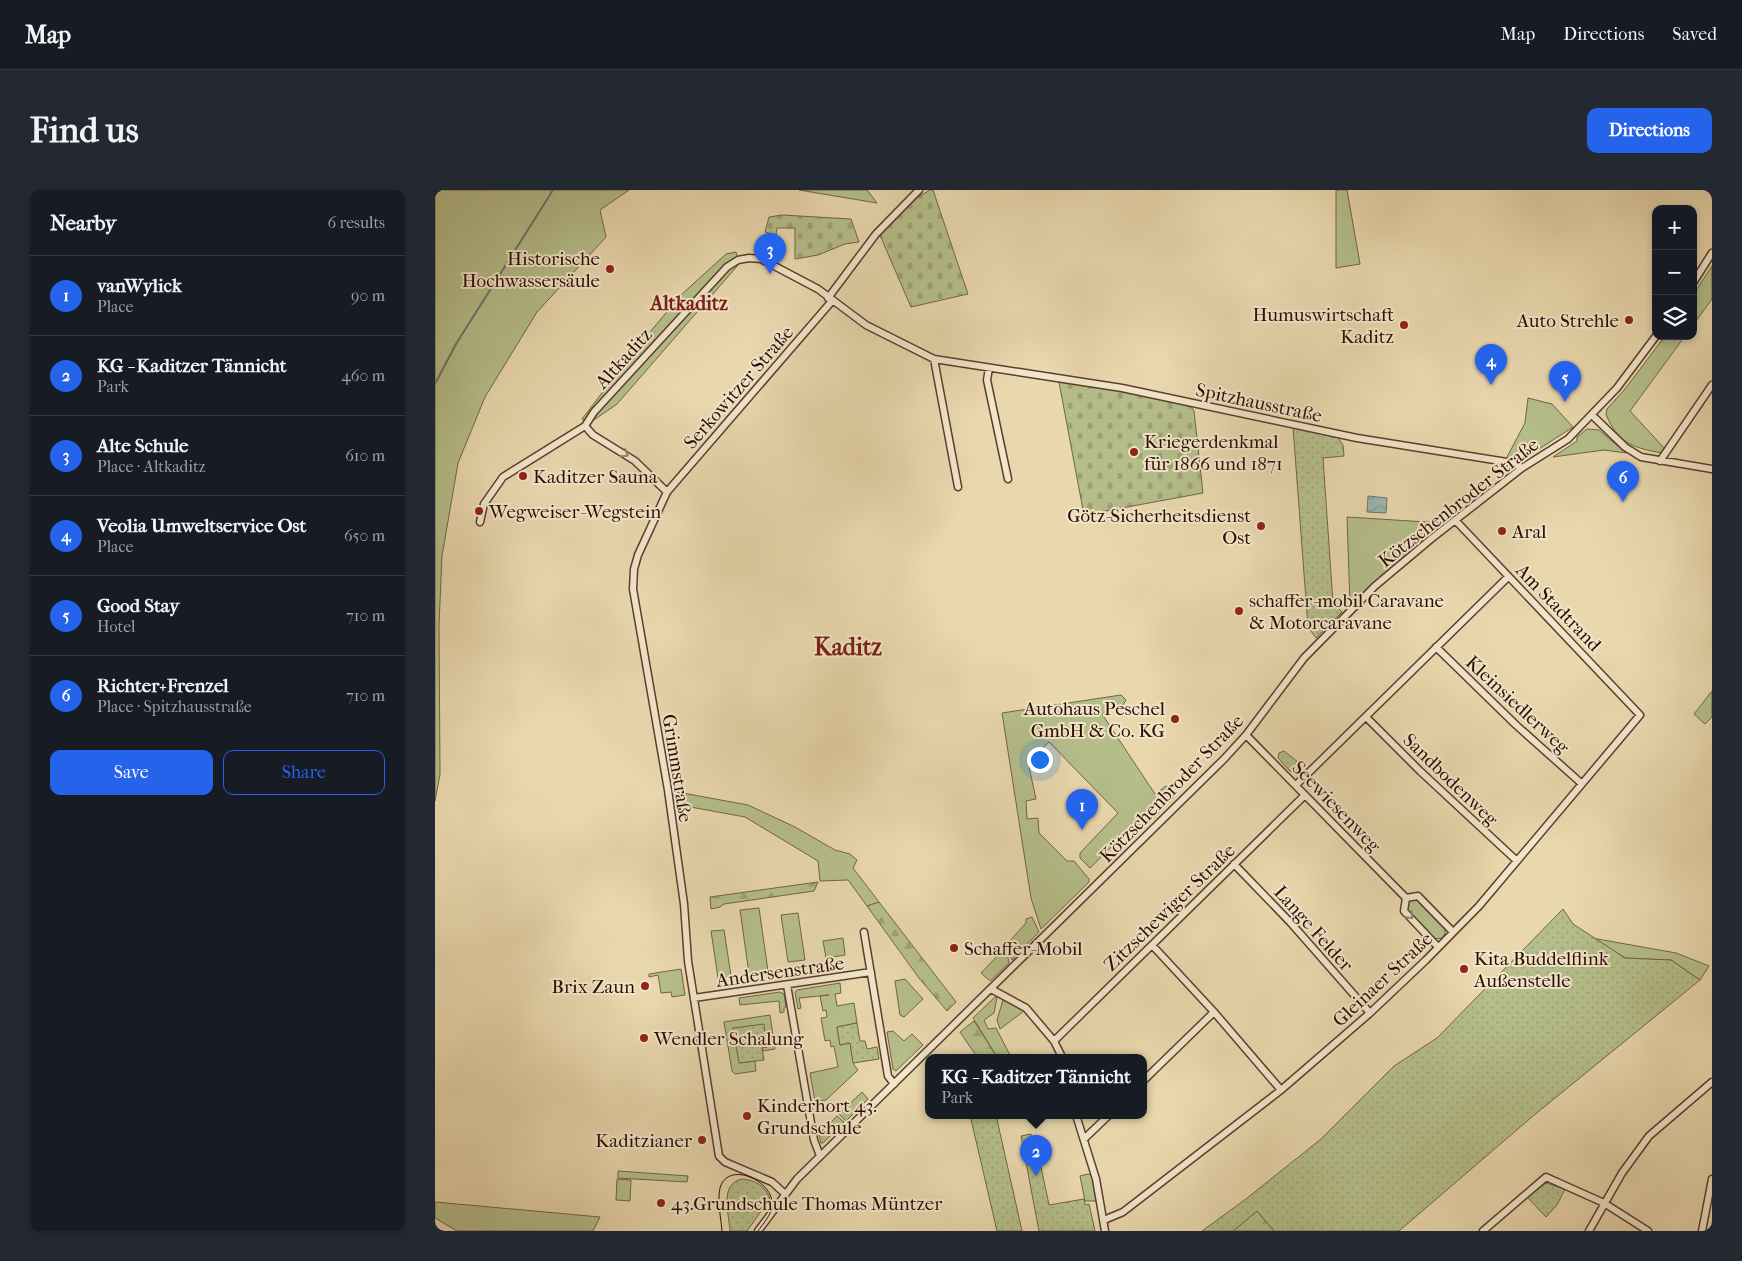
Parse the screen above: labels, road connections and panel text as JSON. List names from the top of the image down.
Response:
{
  "streets": {
    "street": [
      "Altkaditz",
      "Serkowitzer Straße",
      "Spitzhausstraße",
      "Kötzschenbroder Straße",
      "Am Stadtrand",
      "Kleinsiedlerweg",
      "Grimmstraße",
      "Sandbodenweg",
      "Seewiesenweg",
      "Zitzschewiger Straße",
      "Lange Felder",
      "Andersenstraße",
      "Gleinaer Straße"
    ]
  },
  "crossings": [
    ["Altkaditz", "Serkowitzer Straße"],
    ["Altkaditz", "Spitzhausstraße"],
    ["Serkowitzer Straße", "Spitzhausstraße"],
    ["Serkowitzer Straße", "Grimmstraße"],
    ["Spitzhausstraße", "Kötzschenbroder Straße"],
    ["Kötzschenbroder Straße", "Am Stadtrand"],
    ["Kötzschenbroder Straße", "Grimmstraße"],
    ["Kötzschenbroder Straße", "Seewiesenweg"],
    ["Am Stadtrand", "Gleinaer Straße"],
    ["Kleinsiedlerweg", "Gleinaer Straße"],
    ["Grimmstraße", "Andersenstraße"],
    ["Sandbodenweg", "Gleinaer Straße"],
    ["Seewiesenweg", "Zitzschewiger Straße"],
    ["Seewiesenweg", "Gleinaer Straße"],
    ["Zitzschewiger Straße", "Lange Felder"],
    ["Lange Felder", "Gleinaer Straße"]
  ],
  "districts": ["Altkaditz", "Kaditz"],
  "places": [
    "Historische Hochwassersäule",
    "Auto Strehle",
    "Humuswirtschaft Kaditz",
    "Kriegerdenkmal für 1866 und 1871",
    "Kaditzer Sauna",
    "Wegweiser-Wegstein",
    "Götz-Sicherheitsdienst Ost",
    "Aral",
    "schaffer-mobil Caravane & Motorcaravane",
    "Autohaus Peschel GmbH & Co. KG",
    "Schaffer-Mobil",
    "Kita Buddelflink Außenstelle",
    "Brix Zaun",
    "Wendler Schalung",
    "Kinderhort 43. Grundschule",
    "Kaditzianer",
    "43.Grundschule Thomas Müntzer"
  ],
  "page": {
    "header": "Map",
    "nav": ["Map", "Directions", "Saved"],
    "buttons": [
      "Directions",
      ["Save", "Share"]
    ],
    "title": "Find us",
    "heading": ["Nearby", "6 results"],
    "map_buttons": ["+", "−"],
    "pins": [
      "3",
      "4",
      "5",
      "6",
      "1",
      "2"
    ],
    "list": [
      {
        "mark": "1",
        "name": "vanWylick",
        "note": "Place",
        "value": "90 m"
      },
      {
        "mark": "2",
        "name": "KG - Kaditzer Tännicht",
        "note": "Park",
        "value": "460 m"
      },
      {
        "mark": "3",
        "name": "Alte Schule",
        "note": "Place · Altkaditz",
        "value": "610 m"
      },
      {
        "mark": "4",
        "name": "Veolia Umweltservice Ost",
        "note": "Place",
        "value": "650 m"
      },
      {
        "mark": "5",
        "name": "Good Stay",
        "note": "Hotel",
        "value": "710 m"
      },
      {
        "mark": "6",
        "name": "Richter+Frenzel",
        "note": "Place · Spitzhausstraße",
        "value": "710 m"
      }
    ],
    "popup": ["KG - Kaditzer Tännicht", "Park"]
  }
}
